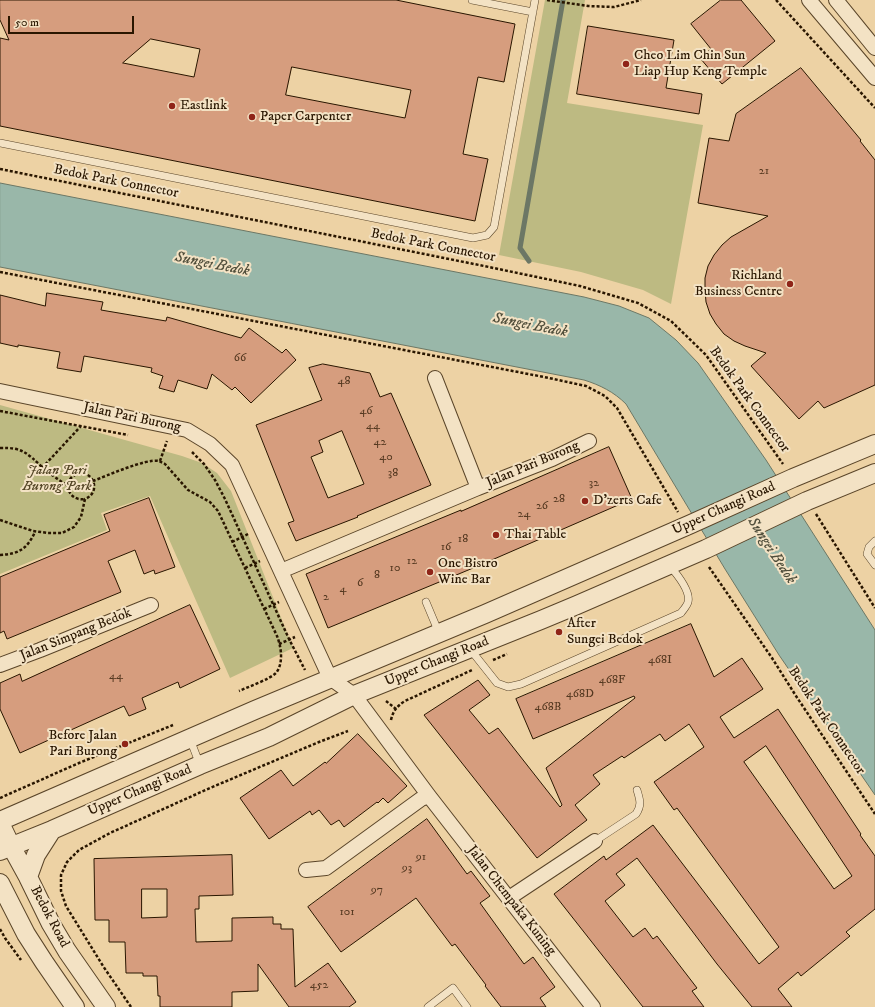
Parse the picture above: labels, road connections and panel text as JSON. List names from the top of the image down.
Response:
{
  "streets": {
    "street": [
      "Jalan Pari Burong",
      "Upper Changi Road",
      "Jalan Simpang Bedok",
      "Jalan Chempaka Kuning",
      "Bedok Road"
    ],
    "path": ["Bedok Park Connector"]
  },
  "crossings": [
    ["Bedok Park Connector", "Upper Changi Road"],
    ["Jalan Pari Burong", "Upper Changi Road"],
    ["Upper Changi Road", "Jalan Chempaka Kuning"],
    ["Upper Changi Road", "Bedok Road"]
  ],
  "water": ["Sungei Bedok"],
  "parks": ["Jalan Pari Burong Park"],
  "places": [
    "Cheo Lim Chin Sun Liap Hup Keng Temple",
    "Eastlink",
    "Paper Carpenter",
    "Richland Business Centre",
    "D'zerts Cafe",
    "Thai Table",
    "One Bistro Wine Bar",
    "After Sungei Bedok",
    "Before Jalan Pari Burong"
  ],
  "house_numbers": [
    "21",
    "66",
    "48",
    "46",
    "44",
    "42",
    "40",
    "38",
    "32",
    "28",
    "26",
    "24",
    "18",
    "16",
    "12",
    "10",
    "8",
    "6",
    "4",
    "2",
    "468I",
    "44",
    "468F",
    "468D",
    "468B",
    "91",
    "93",
    "97",
    "101",
    "452"
  ],
  "scale_bar": "50 m"
}
